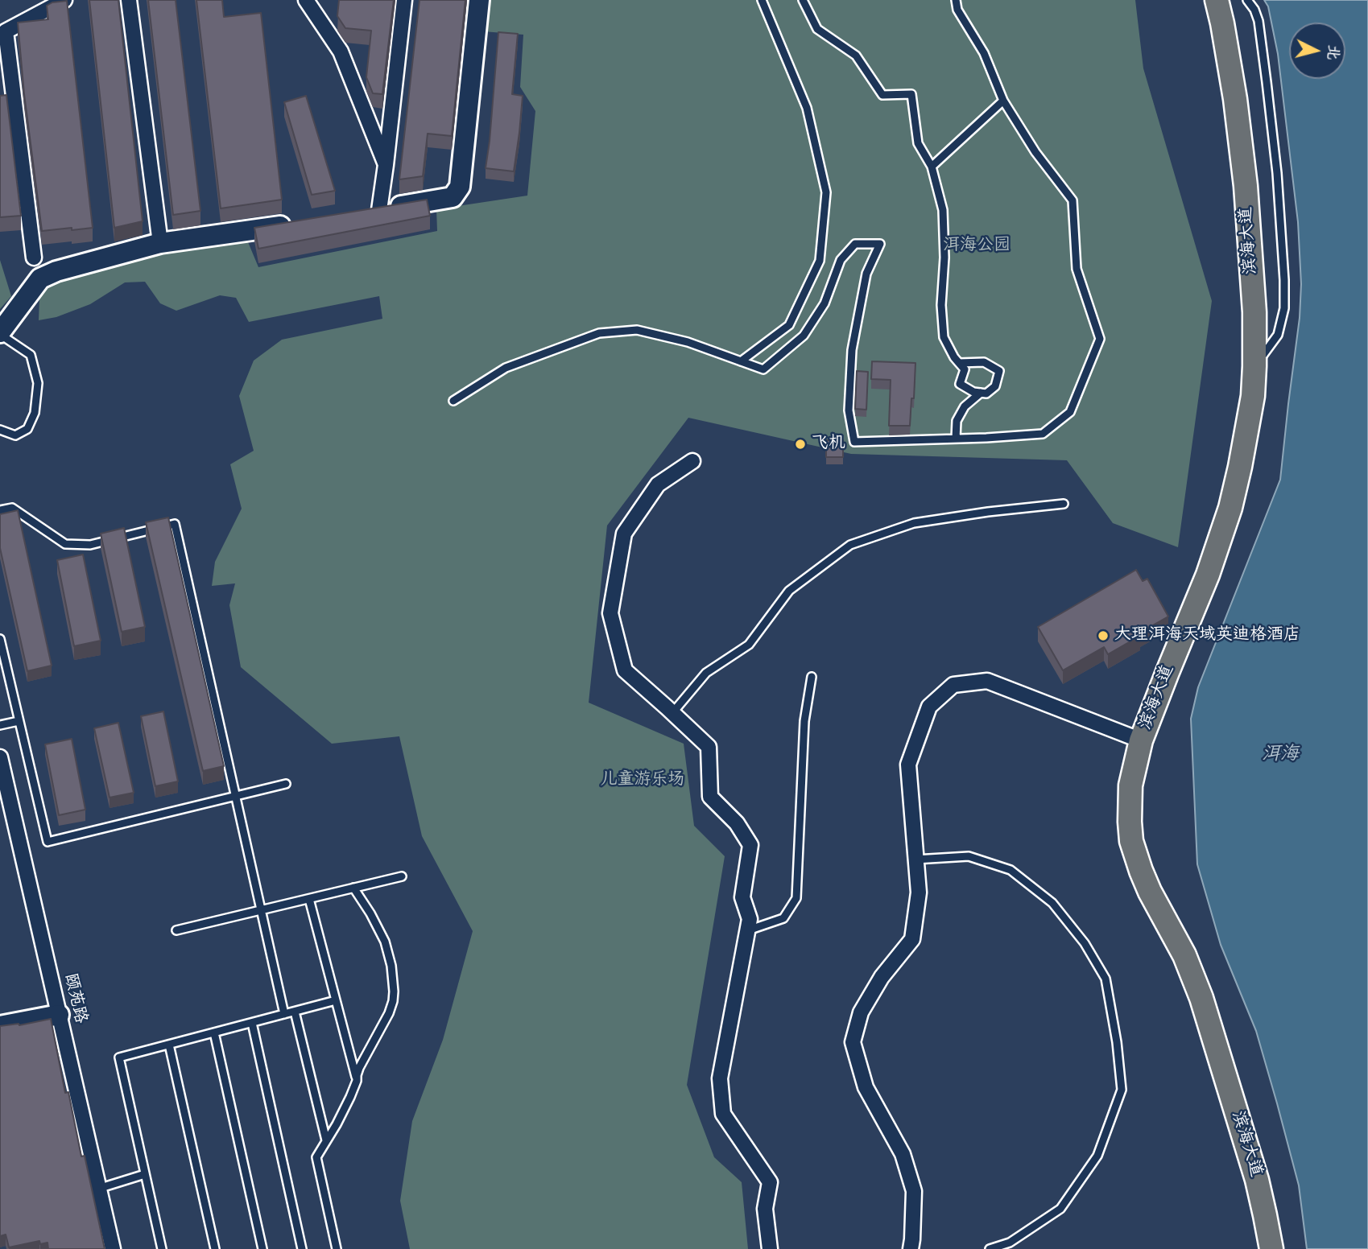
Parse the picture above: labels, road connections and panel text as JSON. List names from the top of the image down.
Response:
{
  "streets": {
    "main road": ["滨海大道"],
    "street": ["颐苑路"]
  },
  "water": ["洱海"],
  "parks": ["洱海公园", "儿童游乐场"],
  "places": ["飞机", "大理洱海天域英迪格酒店"],
  "north": "right"
}
